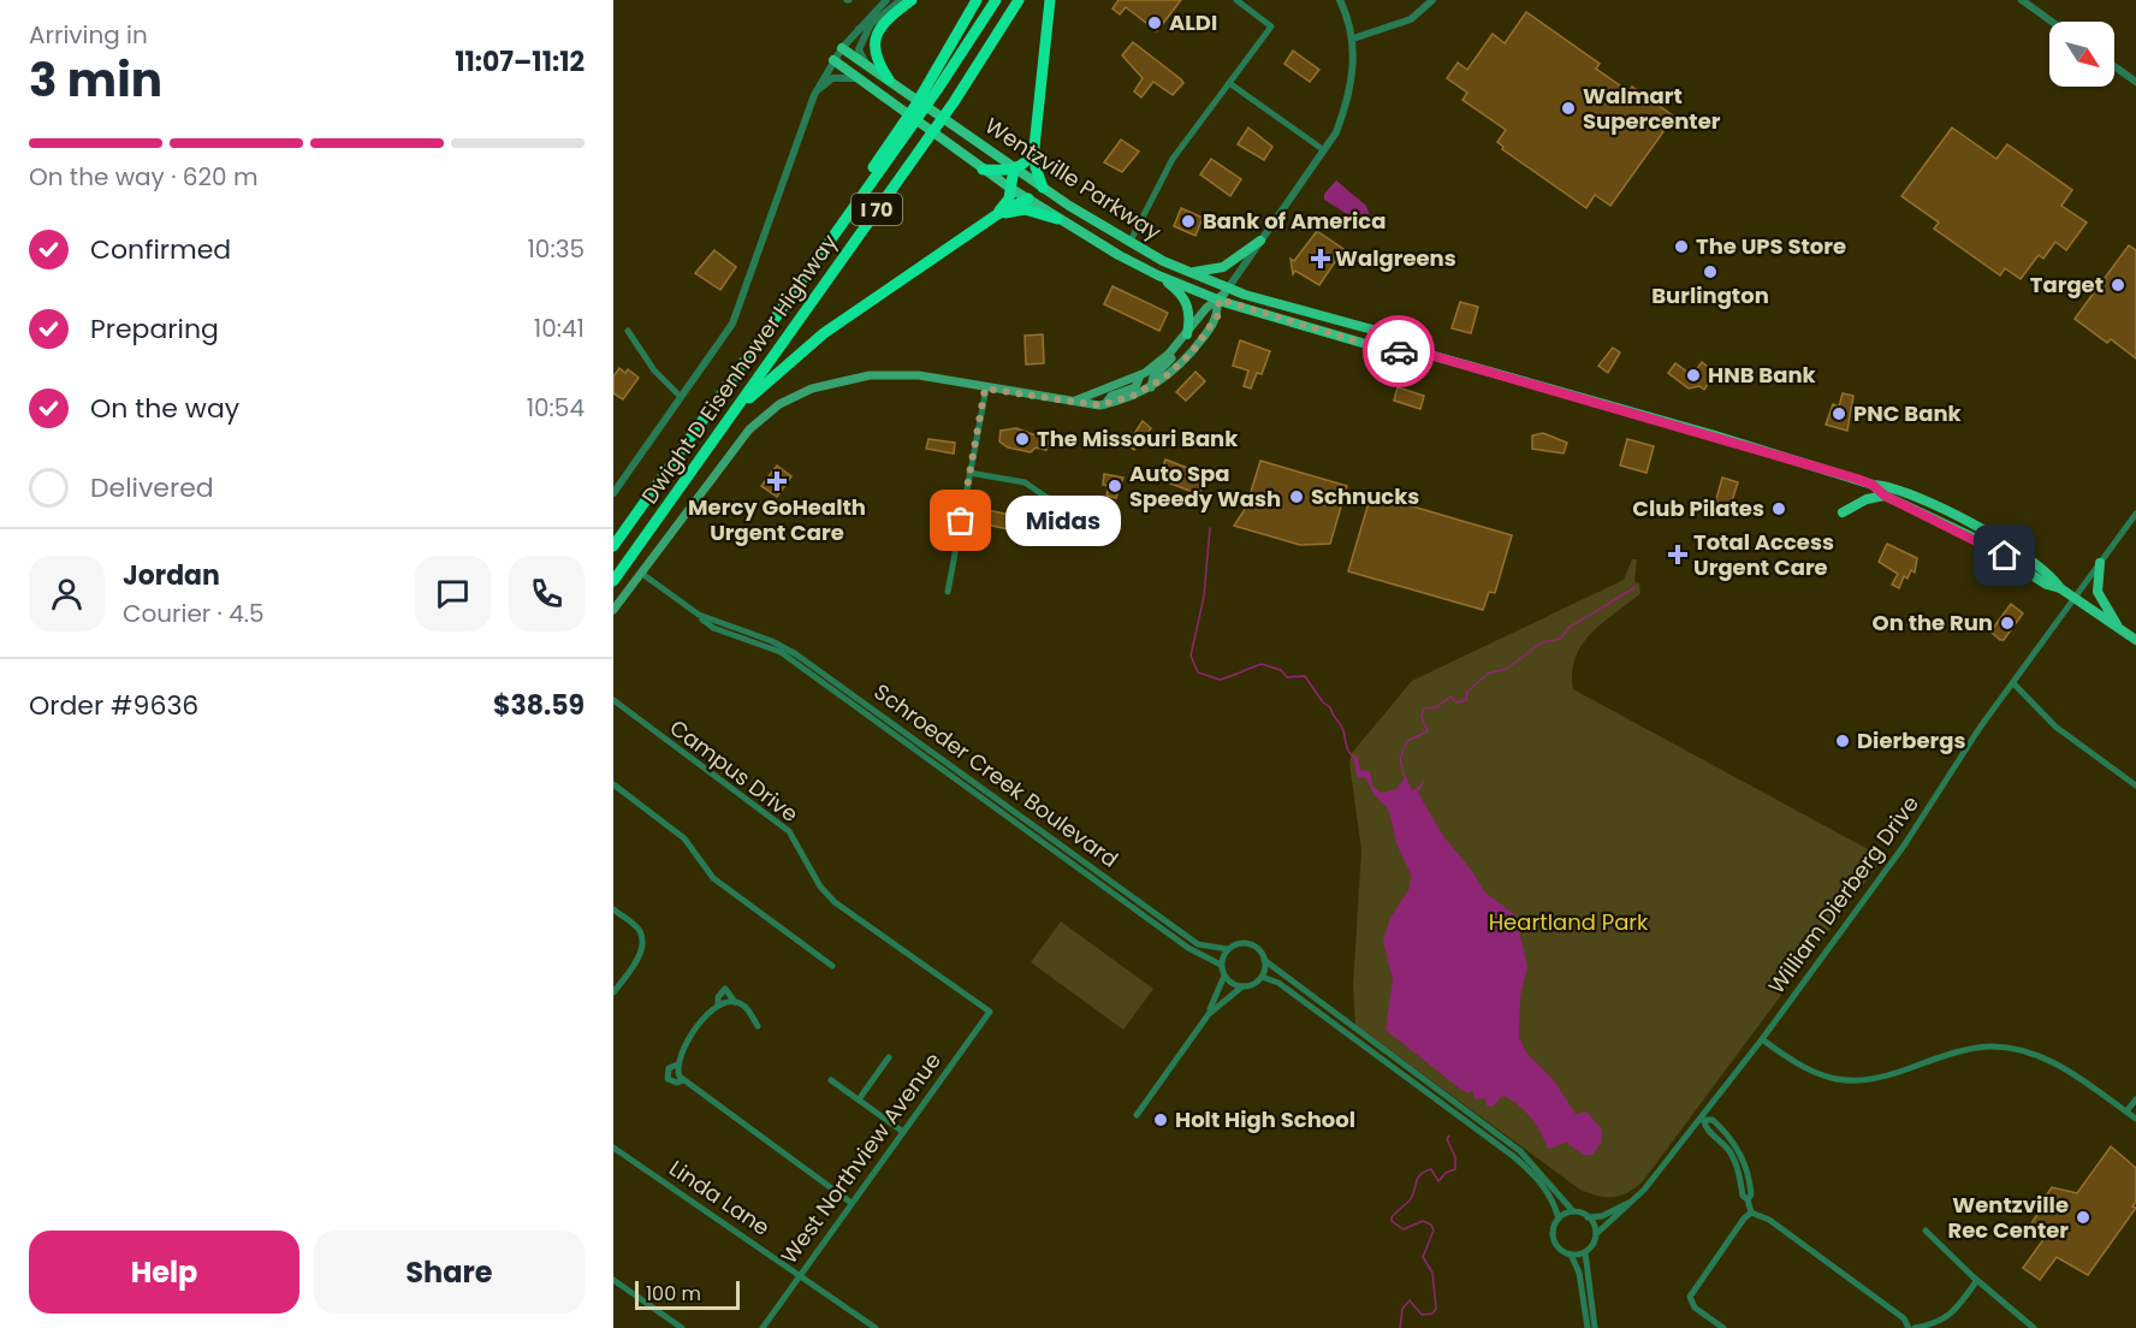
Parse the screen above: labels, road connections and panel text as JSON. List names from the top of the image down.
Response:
{
  "streets": {
    "highway": ["I 70", "Dwight D Eisenhower Highway"],
    "main road": ["Wentzville Parkway"],
    "street": [
      "Campus Drive",
      "Schroeder Creek Boulevard",
      "William Dierberg Drive",
      "West Northview Avenue",
      "Linda Lane"
    ]
  },
  "crossings": [
    ["Wentzville Parkway", "William Dierberg Drive"],
    ["Campus Drive", "West Northview Avenue"],
    ["West Northview Avenue", "Linda Lane"]
  ],
  "parks": ["Heartland Park"],
  "places": {
    "other": [
      "ALDI",
      "Walmart Supercenter",
      "Bank of America",
      "The UPS Store",
      "Burlington",
      "Target",
      "HNB Bank",
      "PNC Bank",
      "The Missouri Bank",
      "Auto Spa Speedy Wash",
      "Schnucks",
      "Club Pilates",
      "Midas",
      "On the Run",
      "Dierbergs",
      "Holt High School",
      "Wentzville Rec Center"
    ],
    "health": ["Walgreens", "Mercy GoHealth Urgent Care", "Total Access Urgent Care"]
  },
  "scale_bar": "100 m",
  "north": "bottom right",
  "page": {
    "heading": ["3 min", "Arriving in", "11:07–11:12"],
    "panel": [
      "Jordan",
      "Courier · 4.5",
      "Order #9636",
      "$38.59"
    ],
    "bar": "On the way · 620 m",
    "list": [
      ["Confirmed", "10:35"],
      ["Preparing", "10:41"],
      ["On the way", "10:54"],
      "Delivered"
    ],
    "bubble": "Midas",
    "buttons": ["Help", "Share"],
    "scale": "100 m"
  }
}
